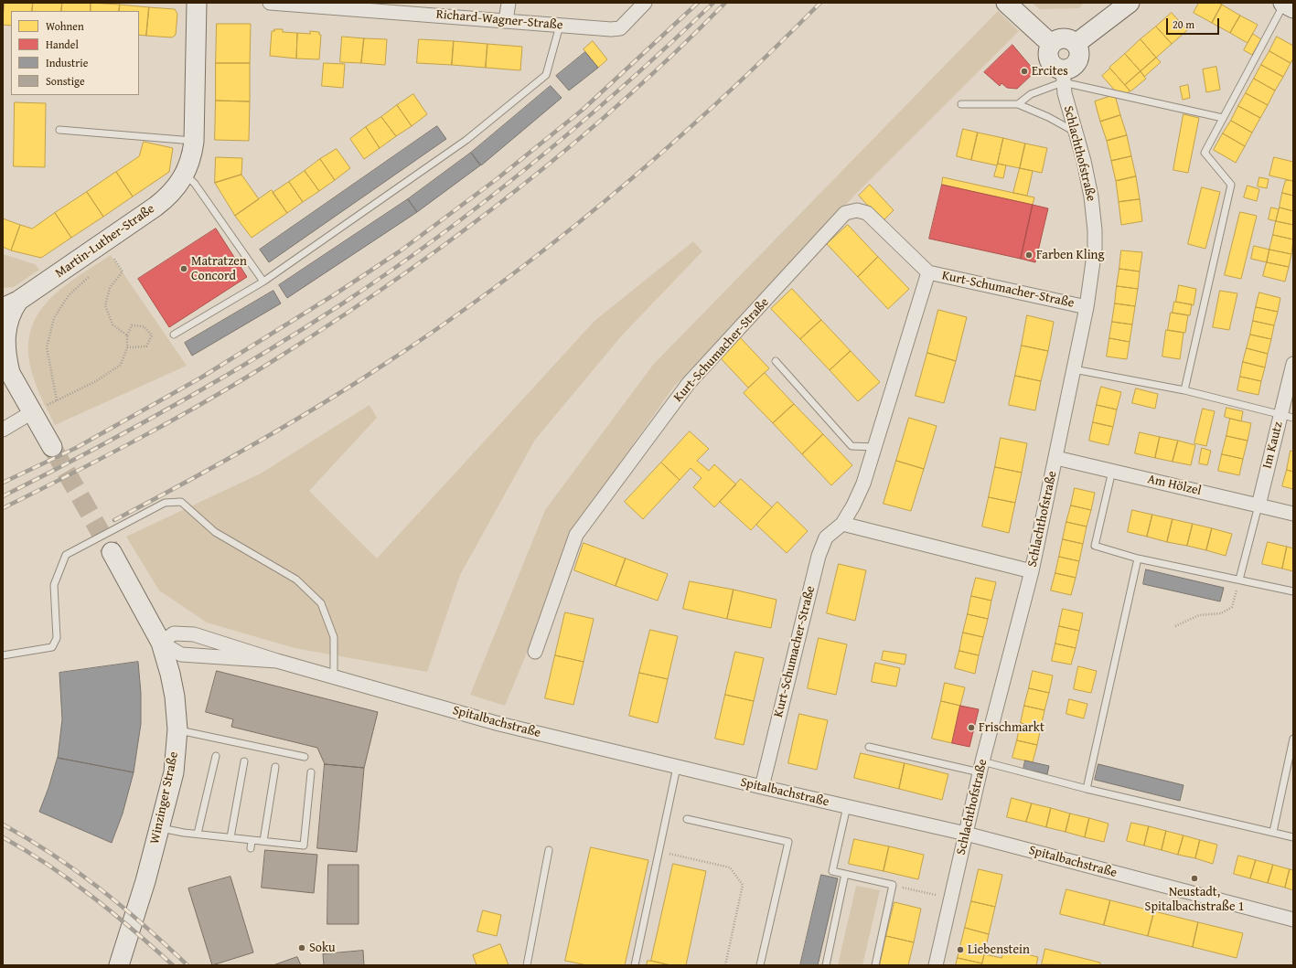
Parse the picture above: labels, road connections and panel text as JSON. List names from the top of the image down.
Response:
{
  "streets": {
    "street": [
      "Richard-Wagner-Straße",
      "Schlachthofstraße",
      "Martin-Luther-Straße",
      "Kurt-Schumacher-Straße",
      "Im Kautz",
      "Am Hölzel",
      "Spitalbachstraße",
      "Winzinger Straße"
    ]
  },
  "crossings": [
    ["Schlachthofstraße", "Kurt-Schumacher-Straße"],
    ["Schlachthofstraße", "Am Hölzel"],
    ["Schlachthofstraße", "Spitalbachstraße"],
    ["Kurt-Schumacher-Straße", "Spitalbachstraße"],
    ["Im Kautz", "Am Hölzel"],
    ["Spitalbachstraße", "Winzinger Straße"]
  ],
  "places": [
    "Ercites",
    "Farben Kling",
    "Matratzen Concord",
    "Frischmarkt",
    "Neustadt, Spitalbachstraße 1",
    "Soku",
    "Liebenstein"
  ],
  "legend": [
    "Wohnen",
    "Handel",
    "Industrie",
    "Sonstige"
  ],
  "scale_bar": "20 m"
}
